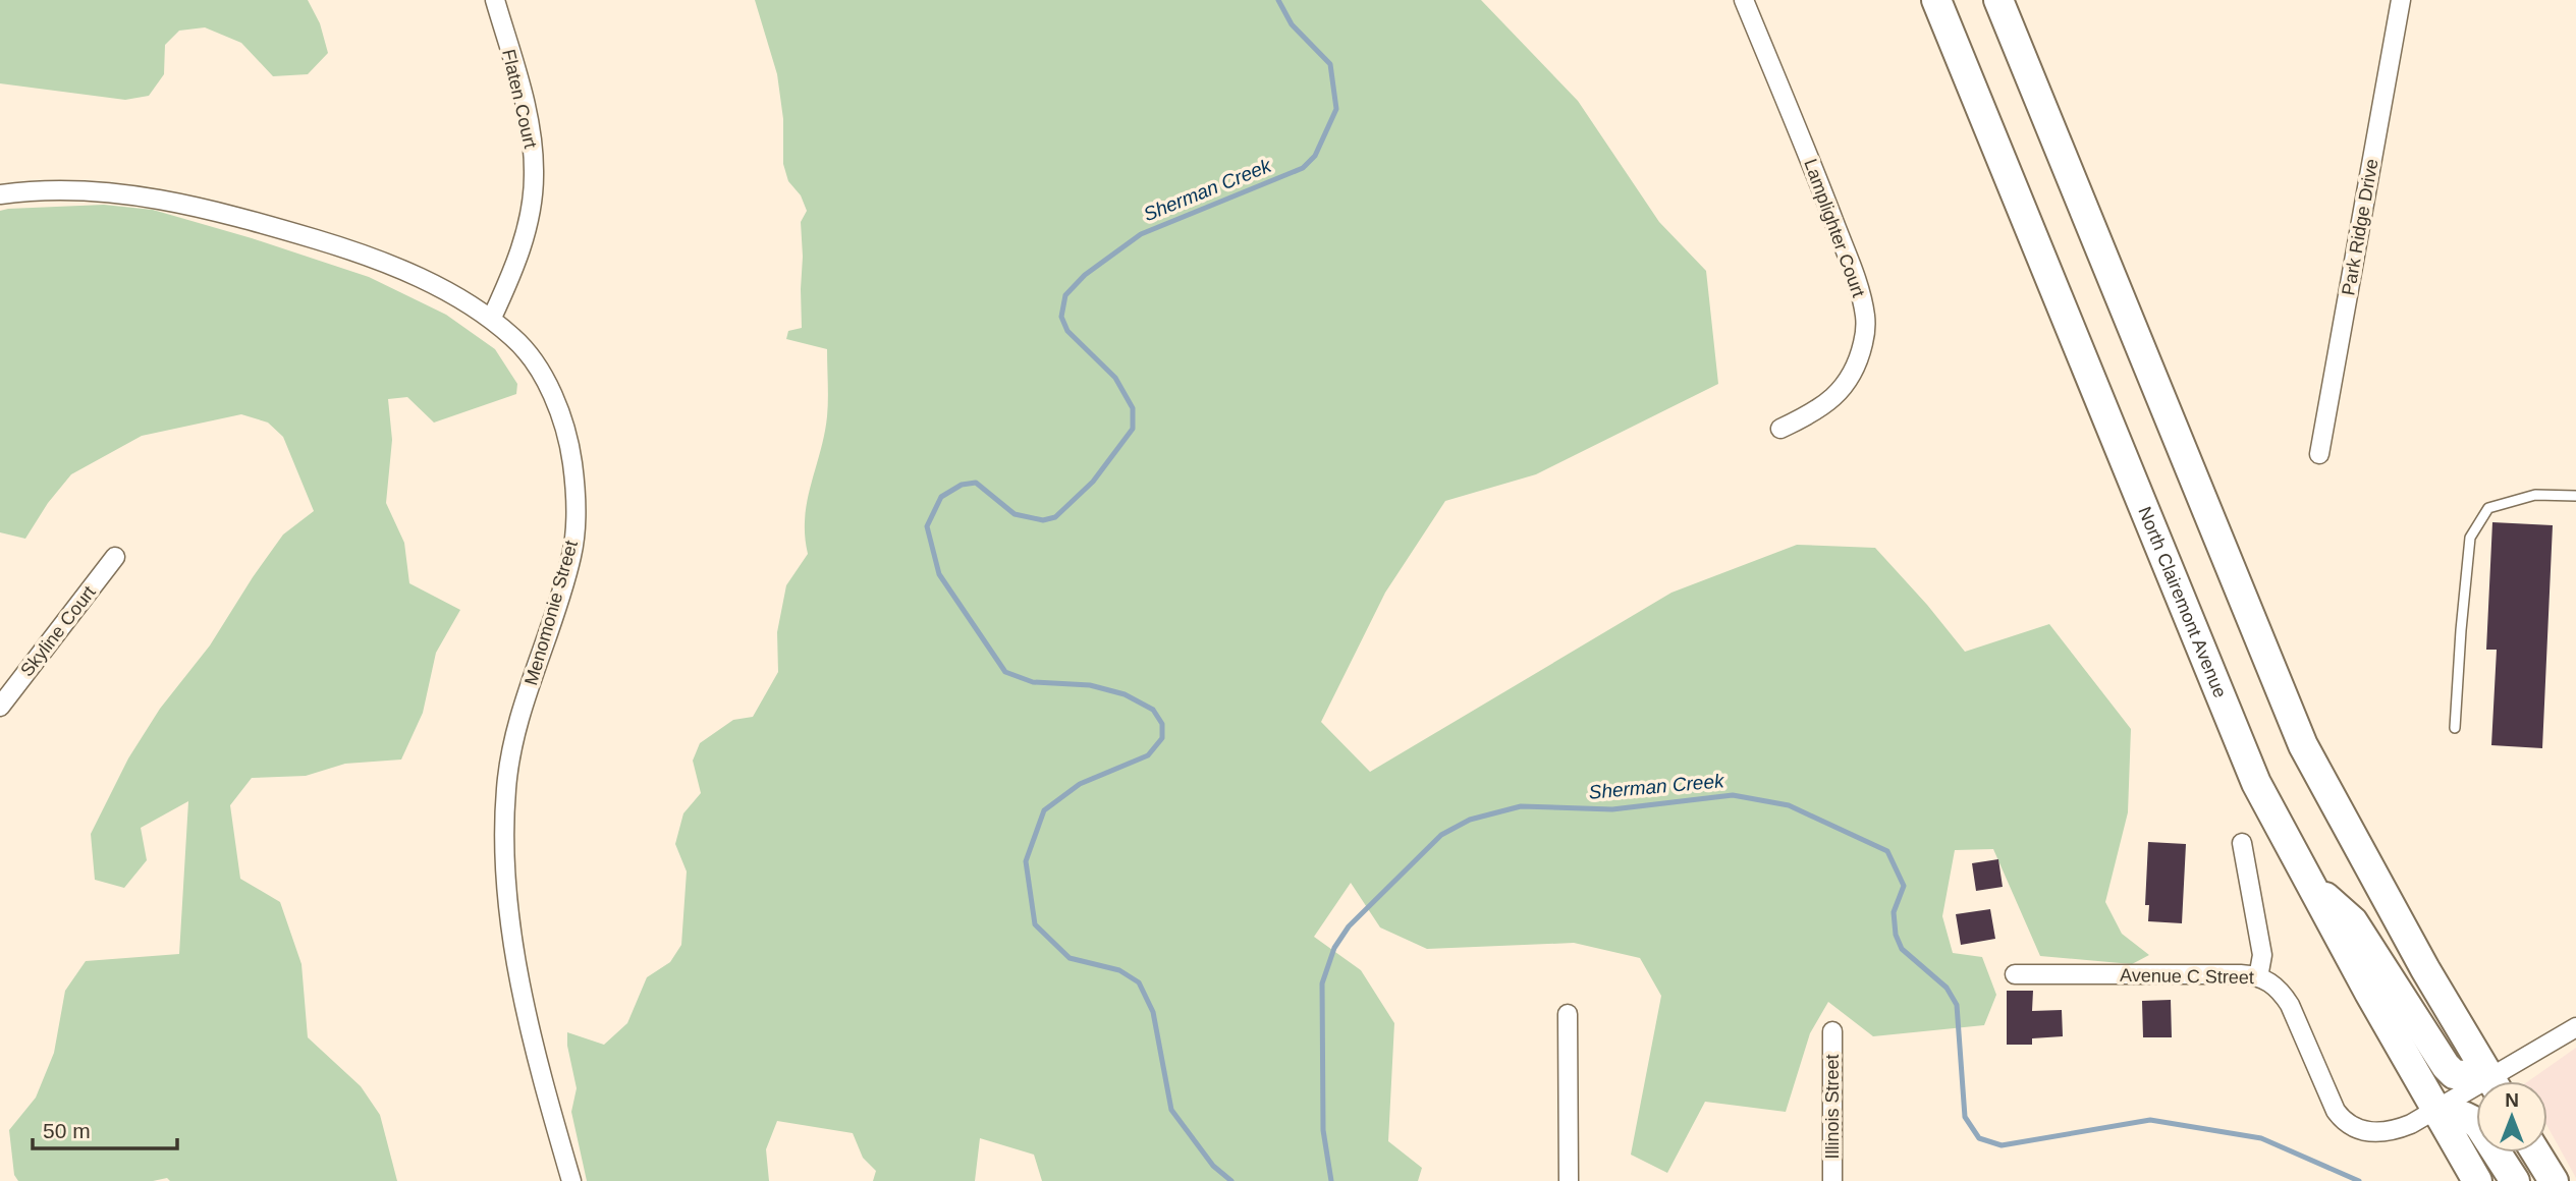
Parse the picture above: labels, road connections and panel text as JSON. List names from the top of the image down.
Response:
{
  "streets": {
    "main road": ["North Clairemont Avenue"],
    "street": [
      "Flaten Court",
      "Park Ridge Drive",
      "Lamplighter Court",
      "Menomonie Street",
      "Skyline Court",
      "Avenue C Street",
      "Illinois Street"
    ]
  },
  "crossings": [
    ["Flaten Court", "Menomonie Street"],
    ["North Clairemont Avenue", "Avenue C Street"]
  ],
  "water": ["Sherman Creek"],
  "scale_bar": "50 m",
  "north": "top"
}
